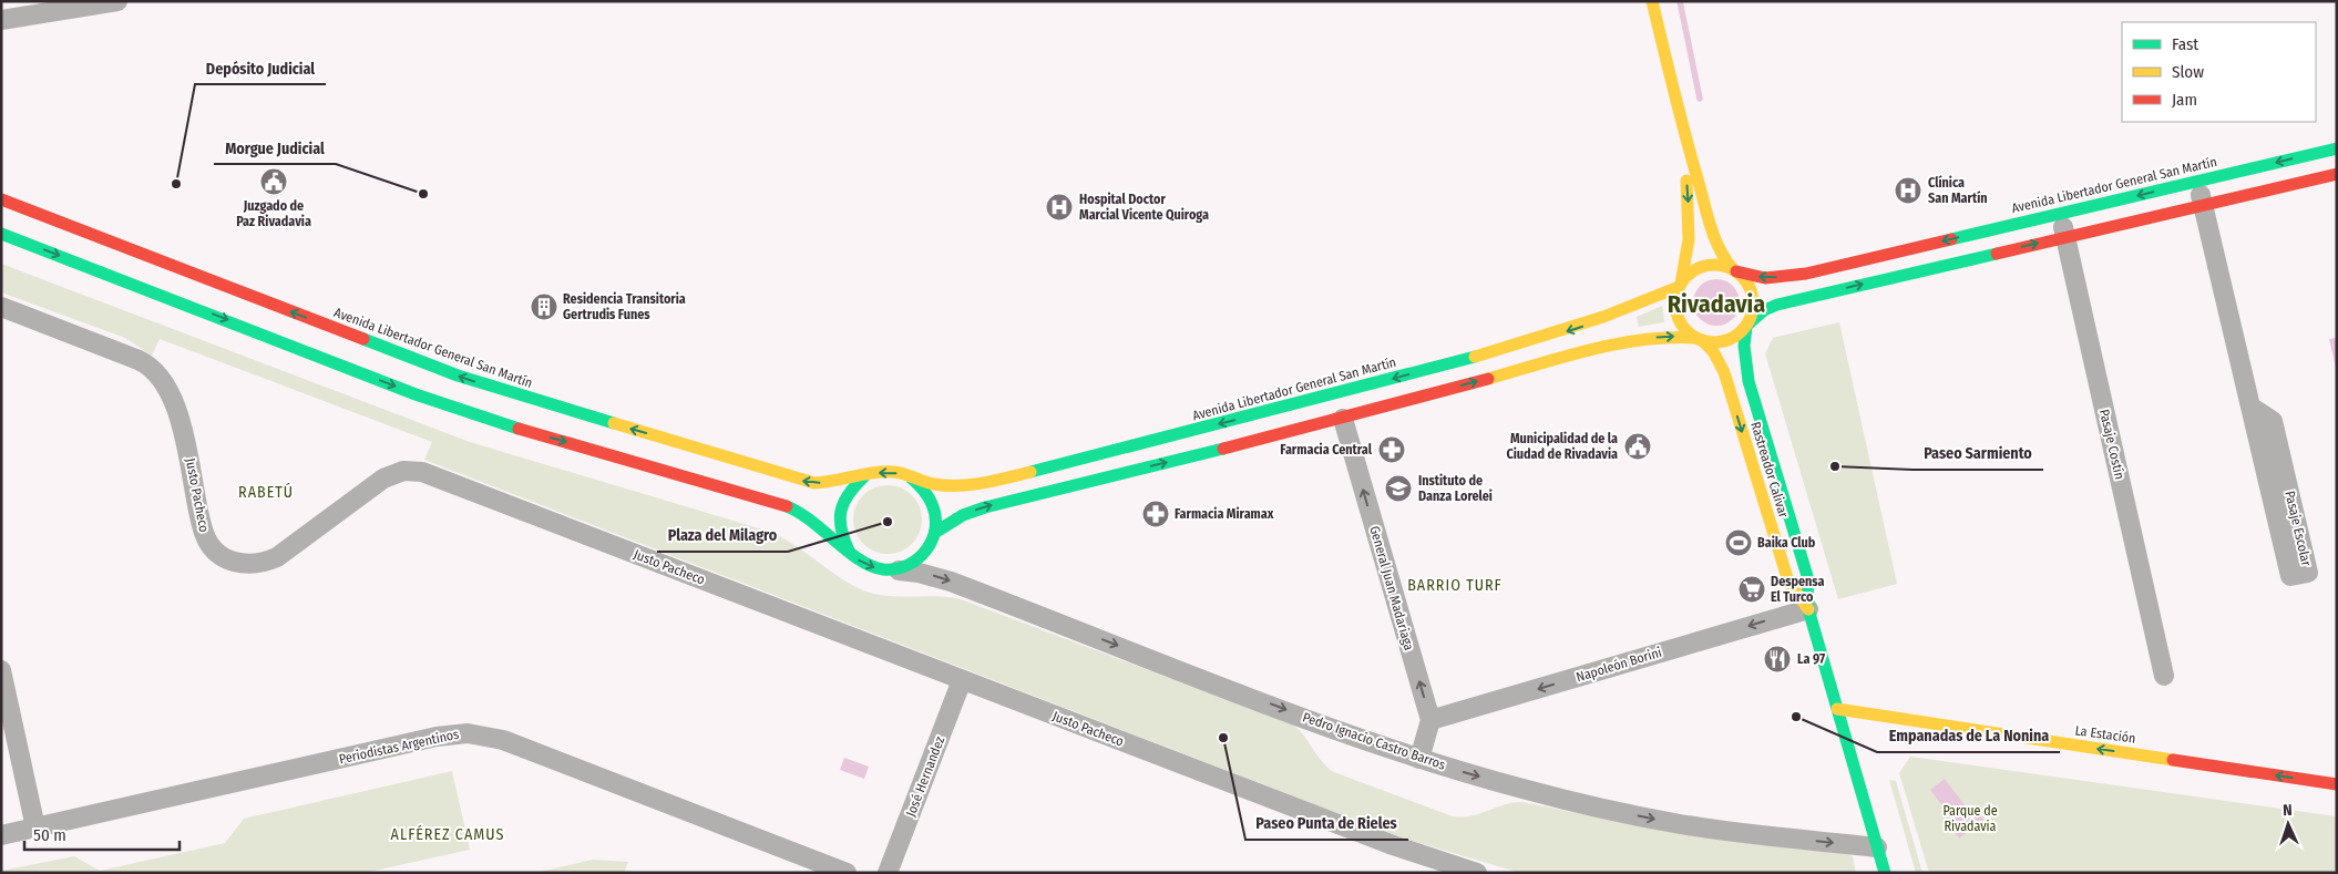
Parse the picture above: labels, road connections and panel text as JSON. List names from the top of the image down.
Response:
{
  "streets": {
    "main road": ["Avenida Libertador General San Martín", "Rastreador Calivar", "La Estación"],
    "street": [
      "Pasaje Costín",
      "Justo Pacheco",
      "Pasaje Escolar",
      "General Juan Madariaga",
      "Napoleón Borini",
      "Pedro Ignacio Castro Barros",
      "Periodistas Argentinos",
      "José Hernandez"
    ]
  },
  "crossings": [
    ["Avenida Libertador General San Martín", "Pasaje Costín"],
    ["Avenida Libertador General San Martín", "Rastreador Calivar"],
    ["Avenida Libertador General San Martín", "Pasaje Escolar"],
    ["Avenida Libertador General San Martín", "Pedro Ignacio Castro Barros"],
    ["Rastreador Calivar", "Napoleón Borini"],
    ["Rastreador Calivar", "La Estación"],
    ["Rastreador Calivar", "Pedro Ignacio Castro Barros"],
    ["Justo Pacheco", "José Hernandez"],
    ["General Juan Madariaga", "Napoleón Borini"]
  ],
  "one_way": [
    "General Juan Madariaga",
    "Napoleón Borini",
    "La Estación",
    "Pedro Ignacio Castro Barros"
  ],
  "districts": [
    "Rivadavia",
    "RABETÚ",
    "BARRIO TURF",
    "ALFÉREZ CAMUS"
  ],
  "parks": ["Parque de Rivadavia"],
  "places": {
    "public building": ["Juzgado de Paz Rivadavia", "Municipalidad de la Ciudad de Rivadavia"],
    "other": [
      "Depósito Judicial",
      "Morgue Judicial",
      "Paseo Sarmiento",
      "Plaza del Milagro",
      "Empanadas de La Nonina",
      "Paseo Punta de Rieles"
    ],
    "hospital": ["Clínica San Martín", "Hospital Doctor Marcial Vicente Quiroga"],
    "building": ["Residencia Transitoria Gertrudis Funes"],
    "pharmacy": ["Farmacia Central", "Farmacia Miramax"],
    "school or university": ["Instituto de Danza Lorelei"],
    "sports": ["Baika Club"],
    "supermarket": ["Despensa El Turco"],
    "restaurant": ["La 97"]
  },
  "legend": ["Fast", "Slow", "Jam"],
  "scale_bar": "50 m",
  "north": "top"
}
